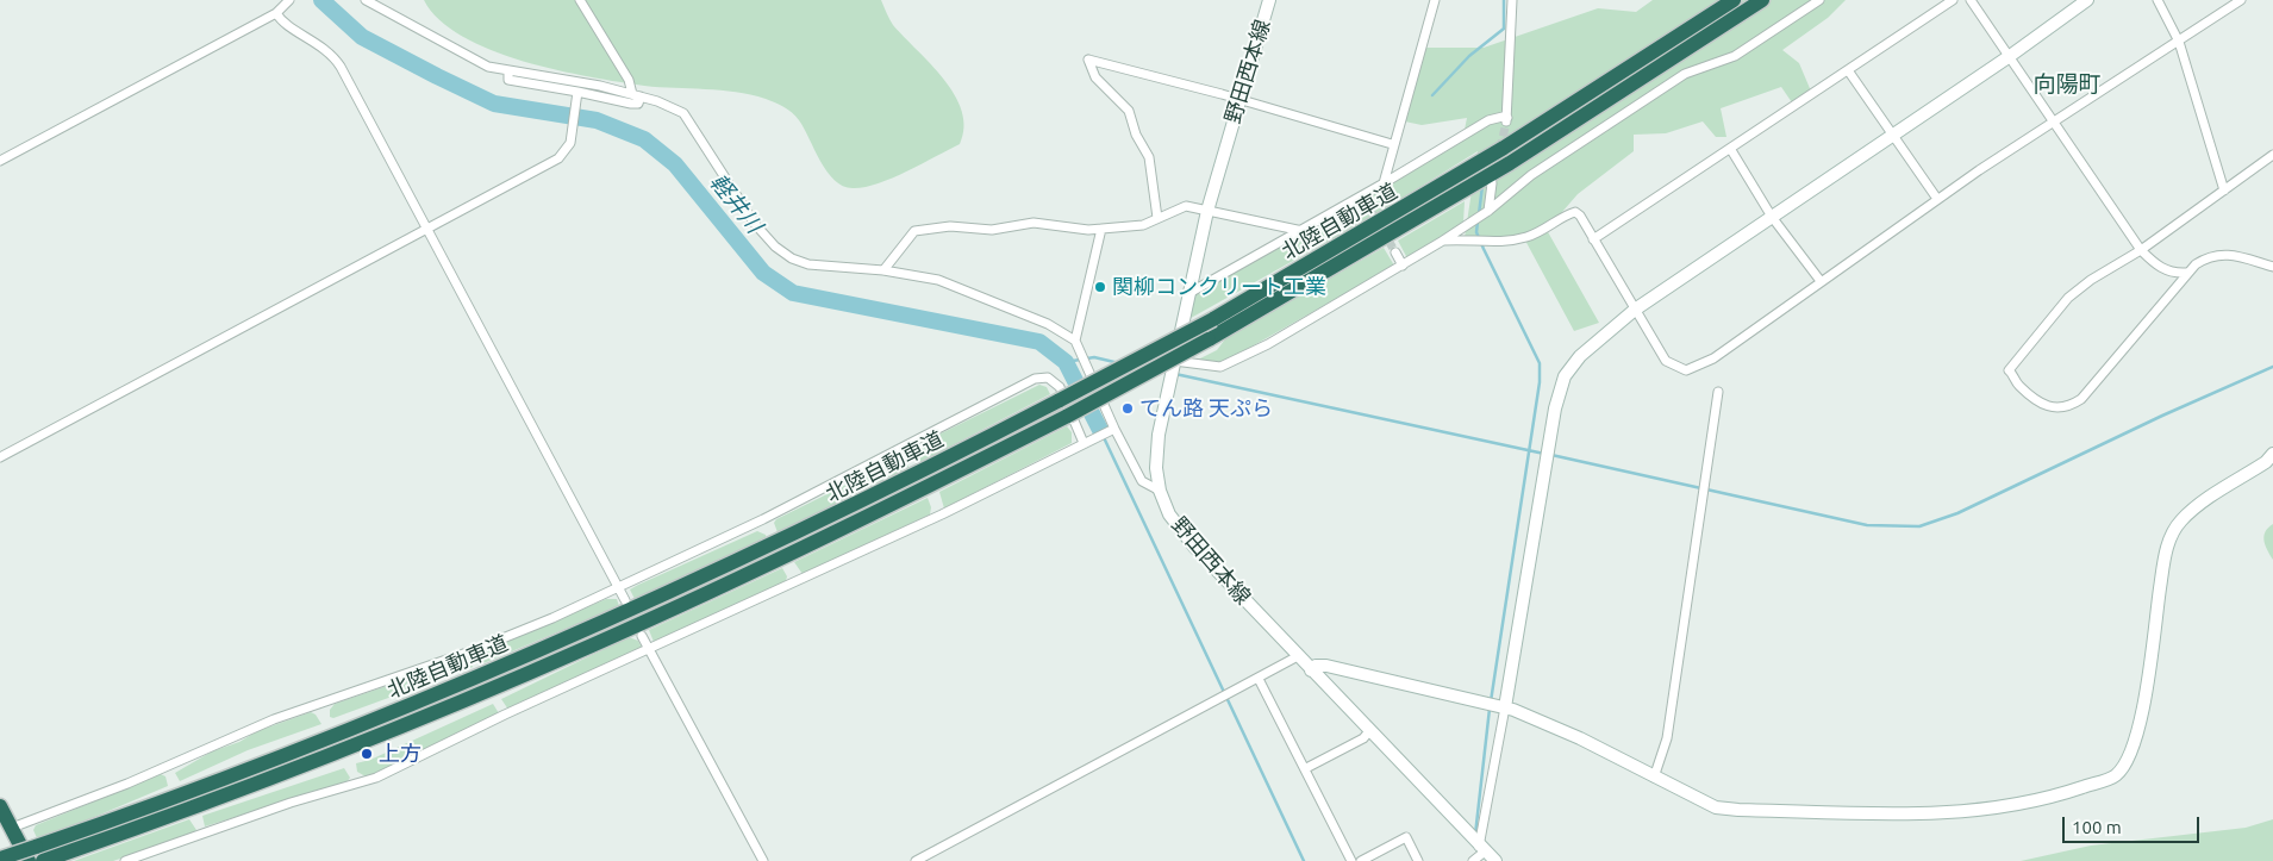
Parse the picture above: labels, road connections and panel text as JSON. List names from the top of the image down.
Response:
{
  "streets": {
    "highway": ["北陸自動車道"],
    "street": ["野田西本線"]
  },
  "districts": ["向陽町"],
  "water": ["軽井川"],
  "places": ["関柳コンクリート工業", "てん路 天ぷら", "上方"],
  "scale_bar": "100 m"
}
